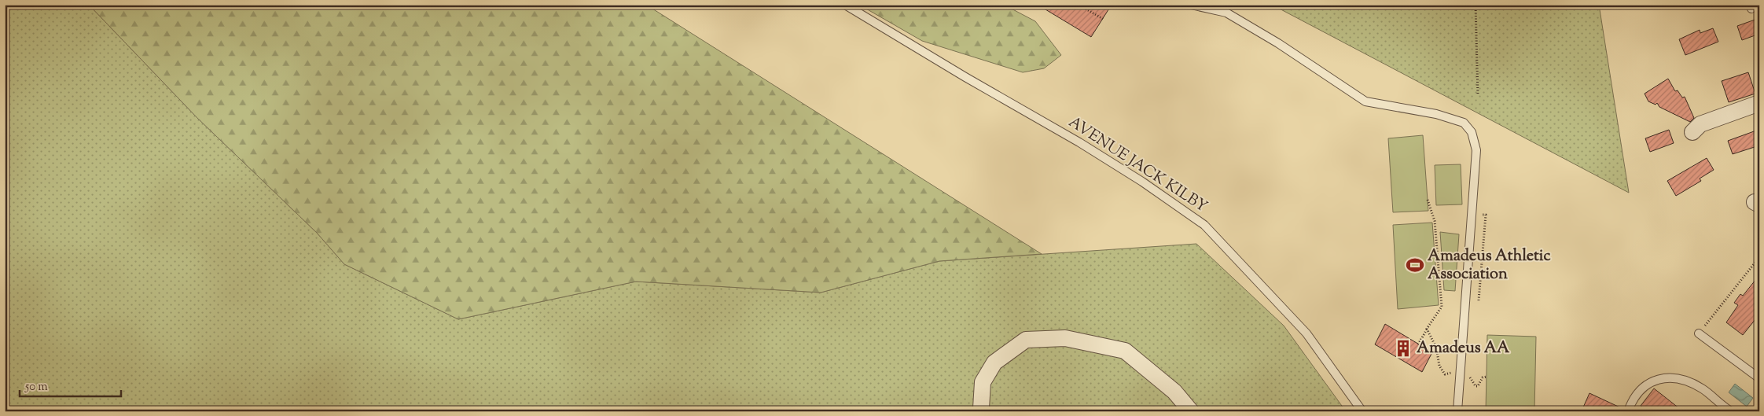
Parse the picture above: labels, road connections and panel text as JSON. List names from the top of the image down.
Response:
{
  "streets": {
    "lane": ["AVENUE JACK KILBY"]
  },
  "places": {
    "sports": ["Amadeus Athletic Association"],
    "building": ["Amadeus AA"]
  },
  "scale_bar": "50 m"
}
